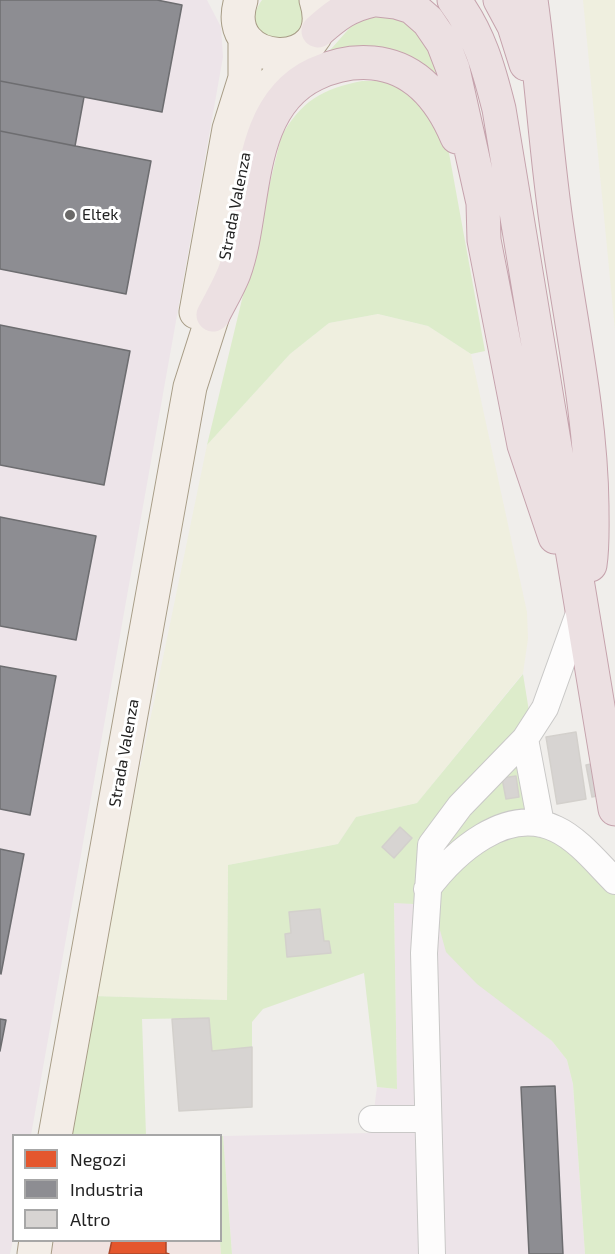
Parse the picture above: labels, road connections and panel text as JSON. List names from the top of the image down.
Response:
{
  "streets": {
    "main road": ["Strada Valenza"]
  },
  "places": ["Eltek"],
  "legend": ["Negozi", "Industria", "Altro"]
}
